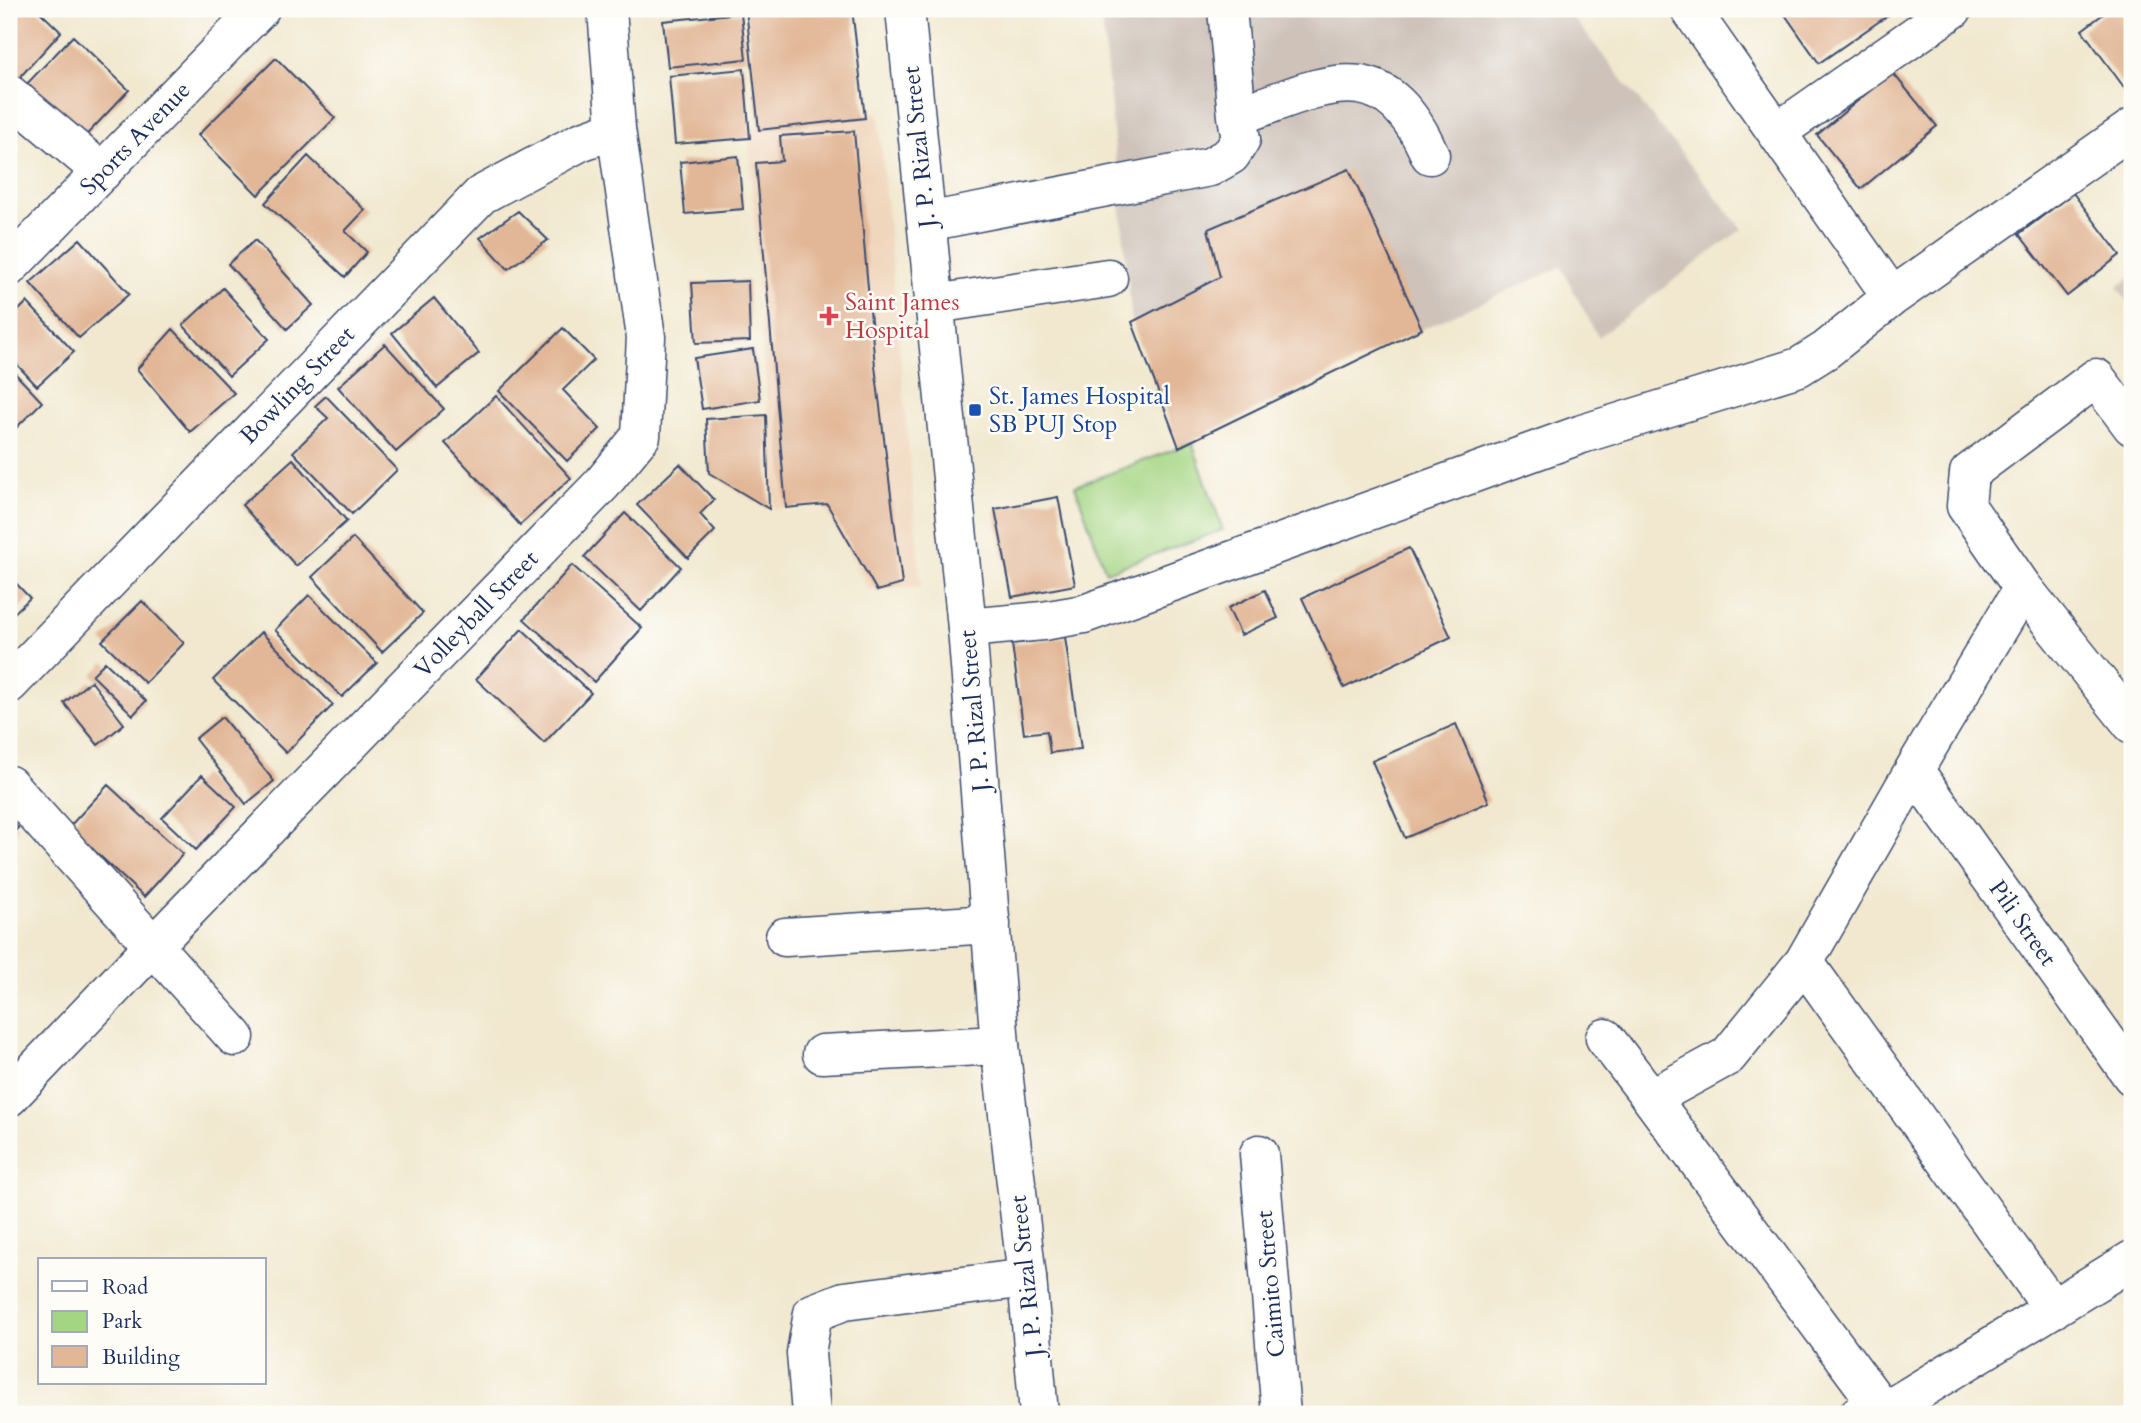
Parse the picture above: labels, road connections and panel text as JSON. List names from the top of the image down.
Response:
{
  "streets": {
    "street": [
      "Sports Avenue",
      "J. P. Rizal Street",
      "Bowling Street",
      "Volleyball Street",
      "Pili Street",
      "Caimito Street"
    ]
  },
  "crossings": [
    ["Bowling Street", "Volleyball Street"]
  ],
  "places": {
    "health": ["Saint James Hospital"],
    "transit": ["St. James Hospital SB PUJ Stop"]
  },
  "legend": ["Road", "Park", "Building"]
}
